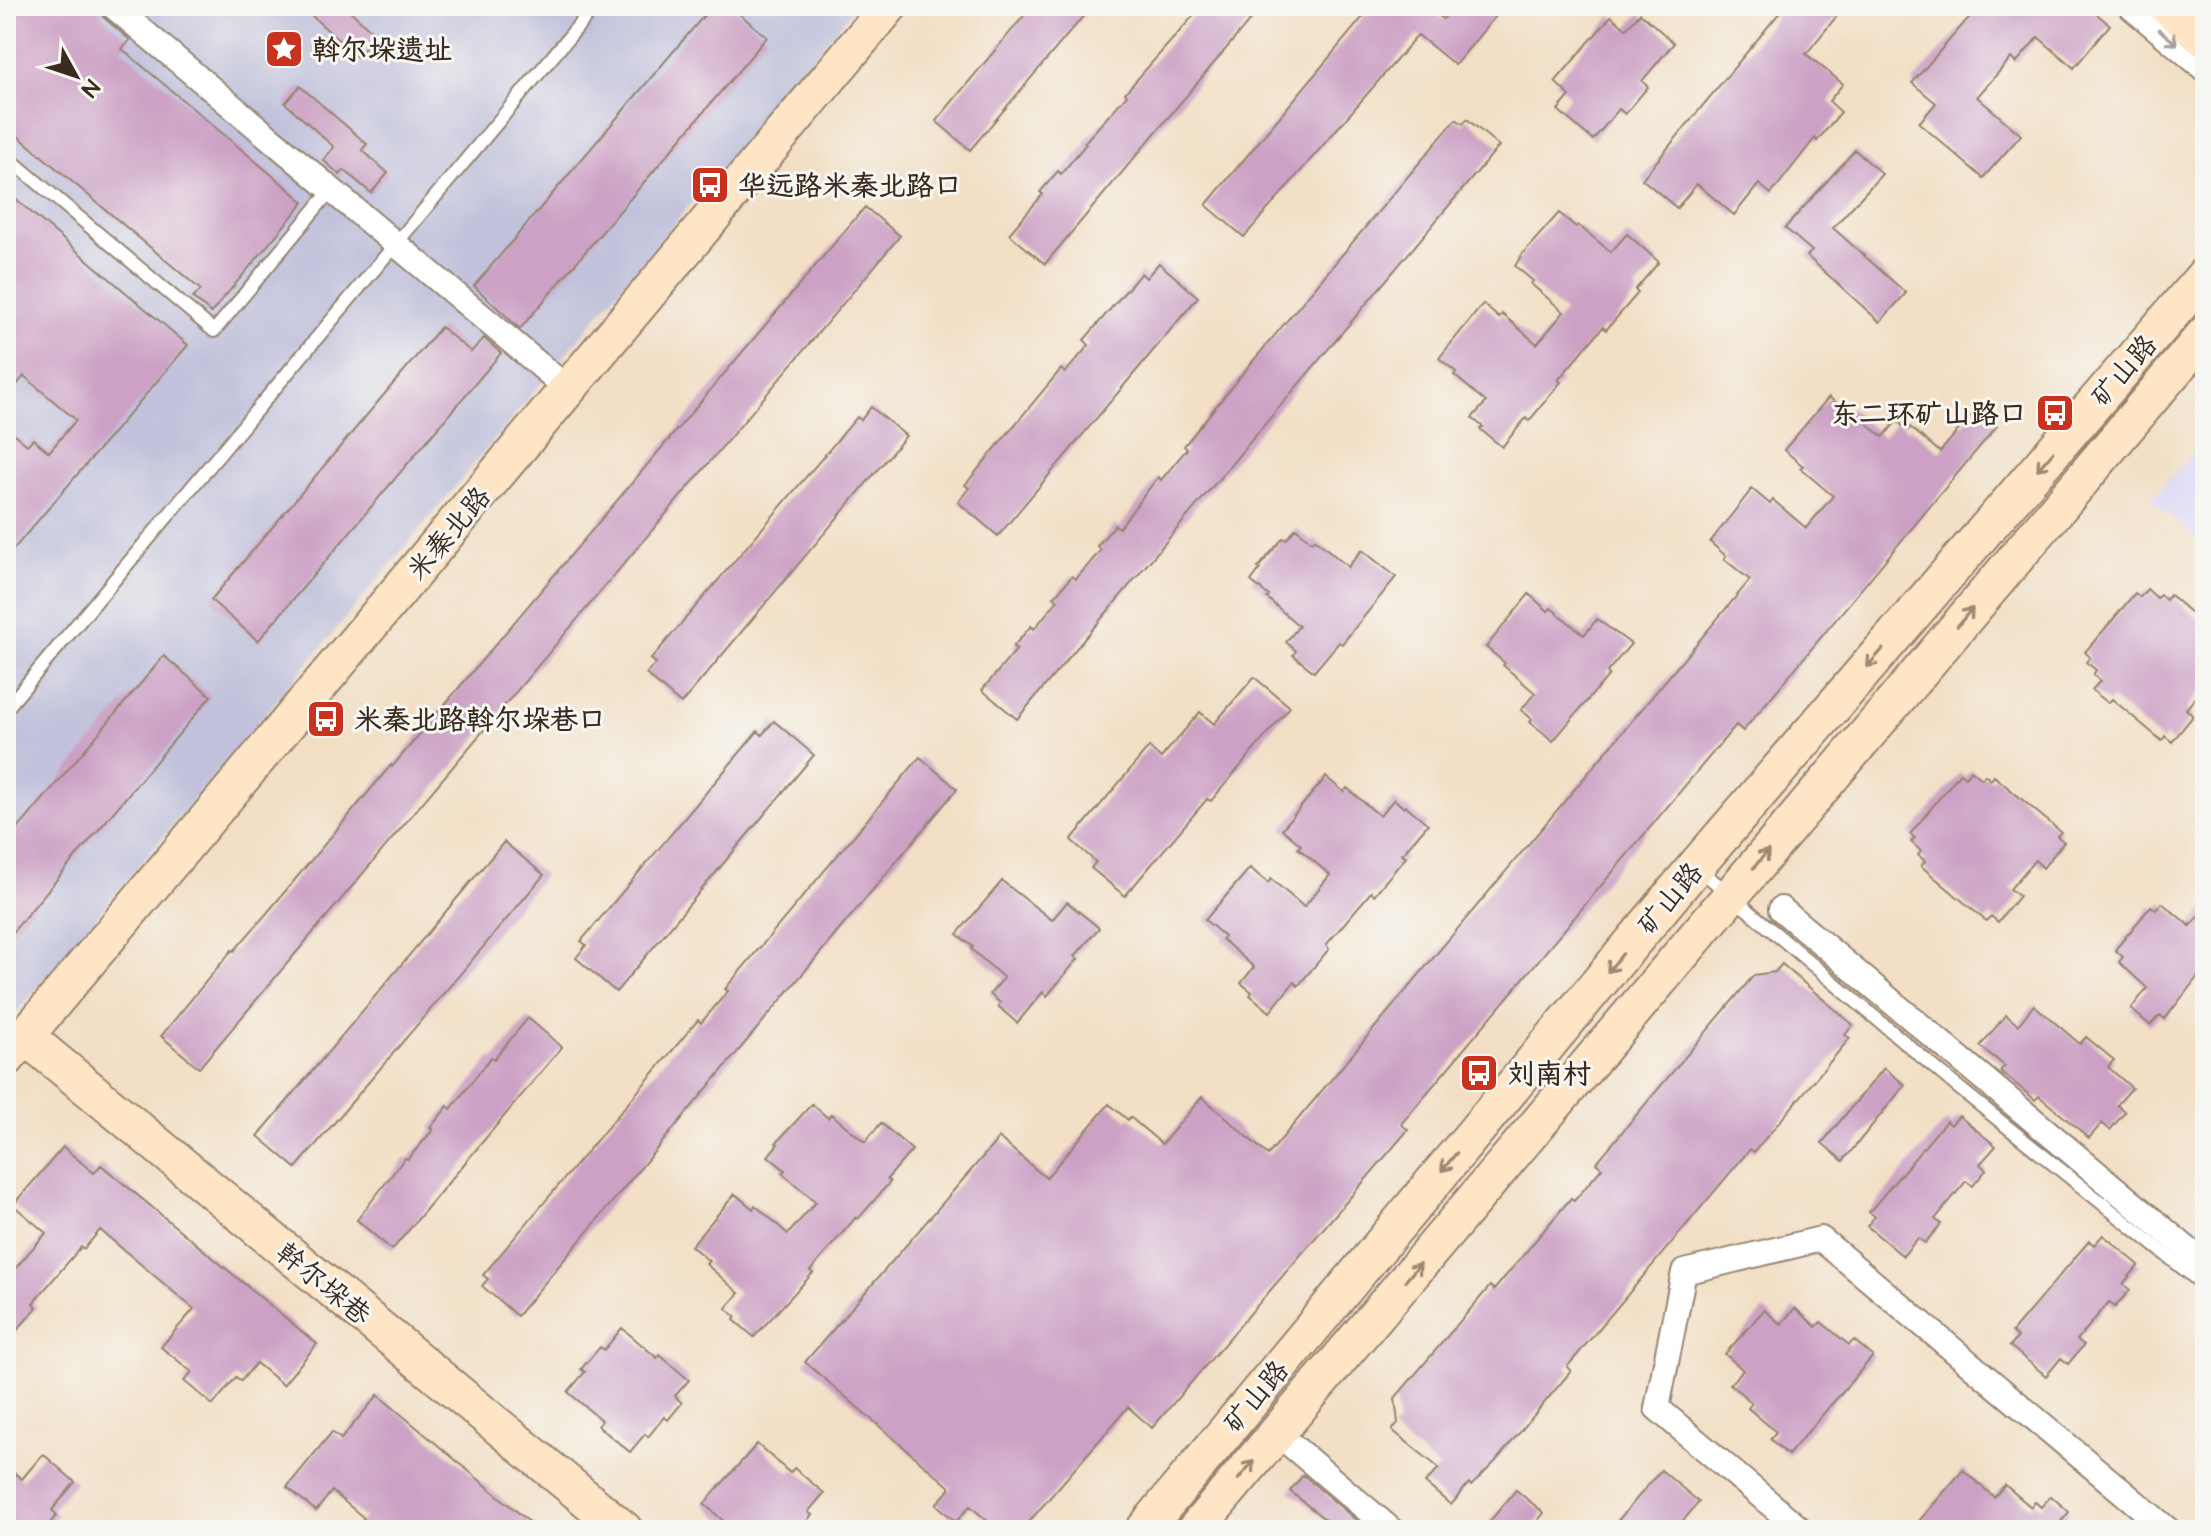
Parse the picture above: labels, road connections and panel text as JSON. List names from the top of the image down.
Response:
{
  "streets": {
    "main road": ["矿山路", "米秦北路", "幹尔垛巷"]
  },
  "crossings": [
    ["米秦北路", "幹尔垛巷"]
  ],
  "places": {
    "place": ["斡尔垛遗址"],
    "bus stop": [
      "华远路米秦北路口",
      "东二环矿山路口",
      "米秦北路斡尔垛巷口",
      "刘南村"
    ]
  },
  "north": "bottom right"
}
